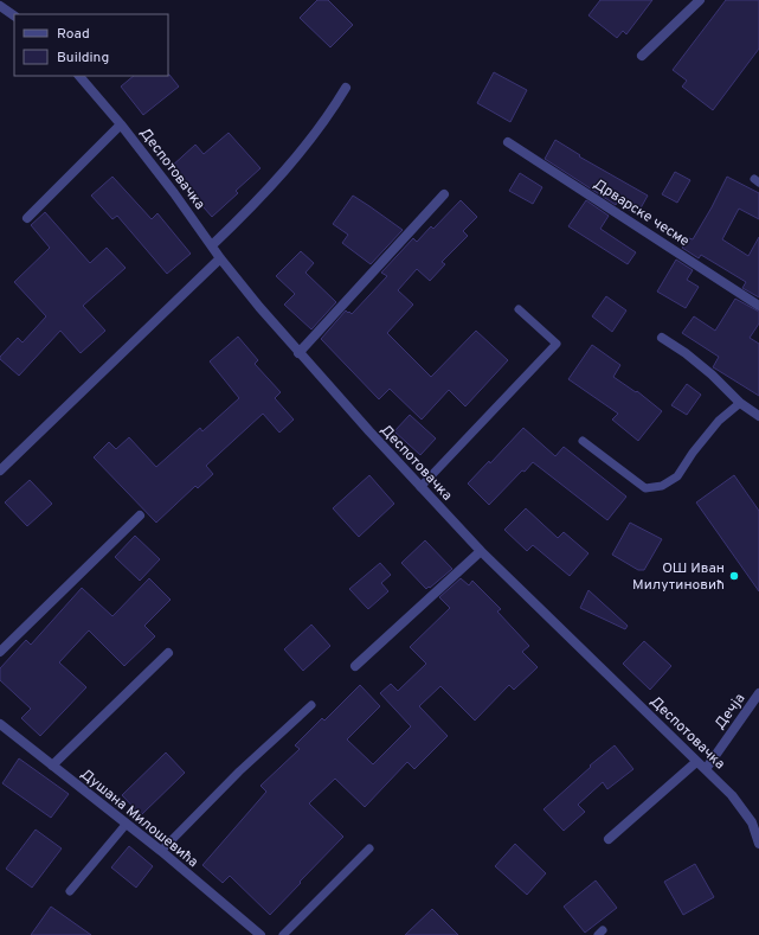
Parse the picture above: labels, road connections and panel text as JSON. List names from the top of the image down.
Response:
{
  "streets": {
    "street": [
      "Деспотовачка",
      "Дрварске чесме",
      "Дечја",
      "Душана Милошевића"
    ]
  },
  "crossings": [
    ["Деспотовачка", "Дечја"]
  ],
  "places": ["ОШ Иван Милутиновић"],
  "legend": ["Road", "Building"]
}
